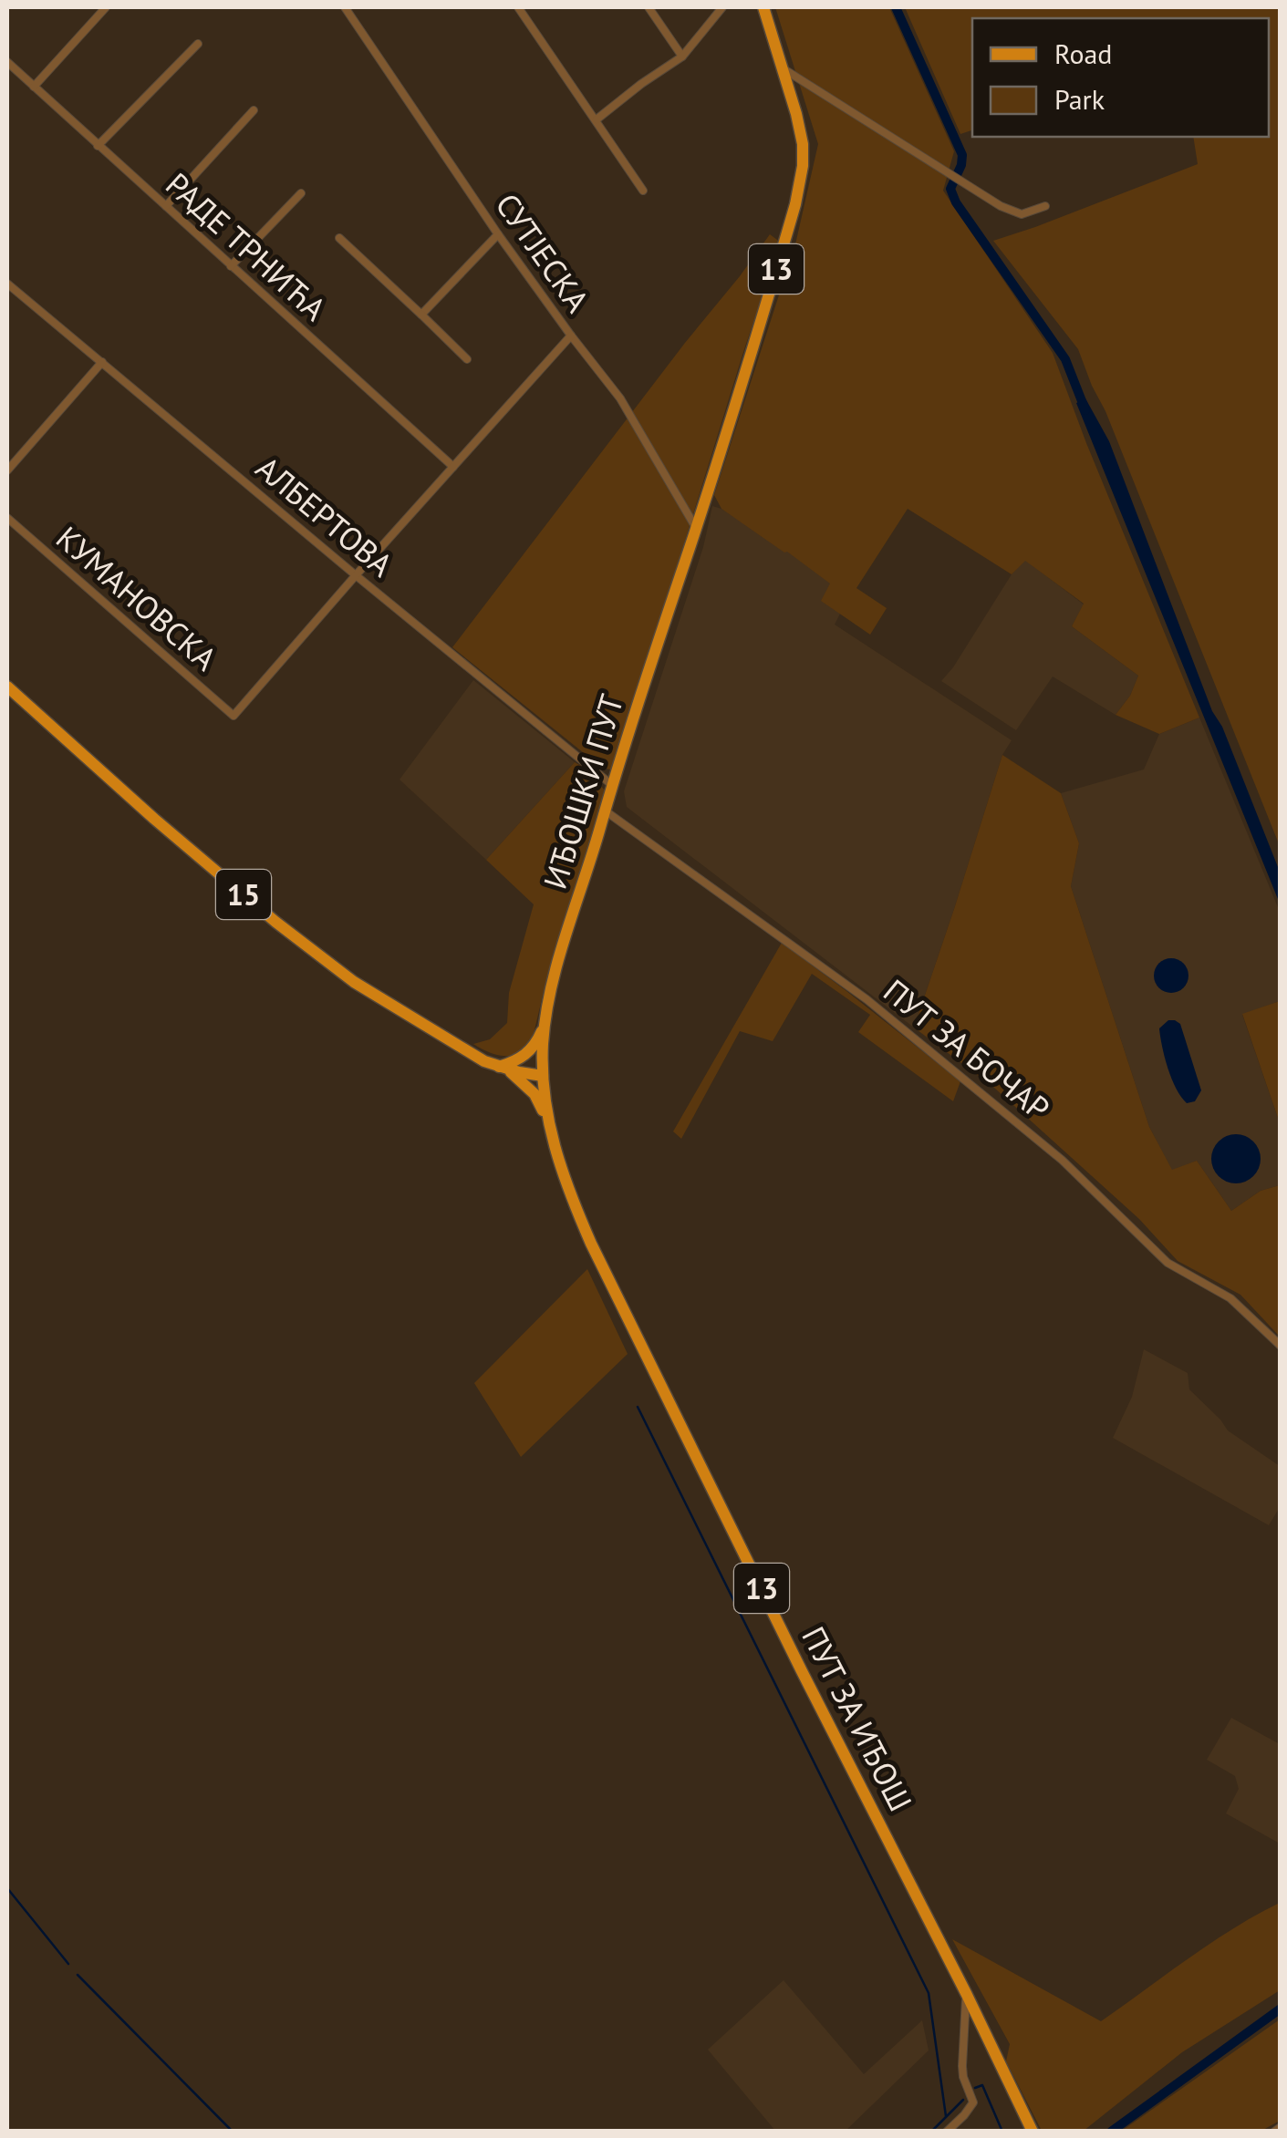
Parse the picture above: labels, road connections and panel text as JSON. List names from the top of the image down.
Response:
{
  "streets": {
    "main road": [
      "13",
      "ИЂОШКИ ПУТ",
      "15",
      "ПУТ ЗА ИЂОШ"
    ],
    "street": [
      "РАДЕ ТРНИЋА",
      "СУТЈЕСКА",
      "АЛБЕРТОВА",
      "КУМАНОВСКА",
      "ПУТ ЗА БОЧАР"
    ]
  },
  "crossings": [
    ["СУТЈЕСКА", "13"],
    ["СУТЈЕСКА", "ИЂОШКИ ПУТ"],
    ["13", "ИЂОШКИ ПУТ"],
    ["АЛБЕРТОВА", "КУМАНОВСКА"],
    ["АЛБЕРТОВА", "ИЂОШКИ ПУТ"],
    ["ИЂОШКИ ПУТ", "15"],
    ["ИЂОШКИ ПУТ", "ПУТ ЗА БОЧАР"],
    ["ИЂОШКИ ПУТ", "ПУТ ЗА ИЂОШ"],
    ["15", "ПУТ ЗА ИЂОШ"]
  ],
  "legend": ["Road", "Park"]
}
